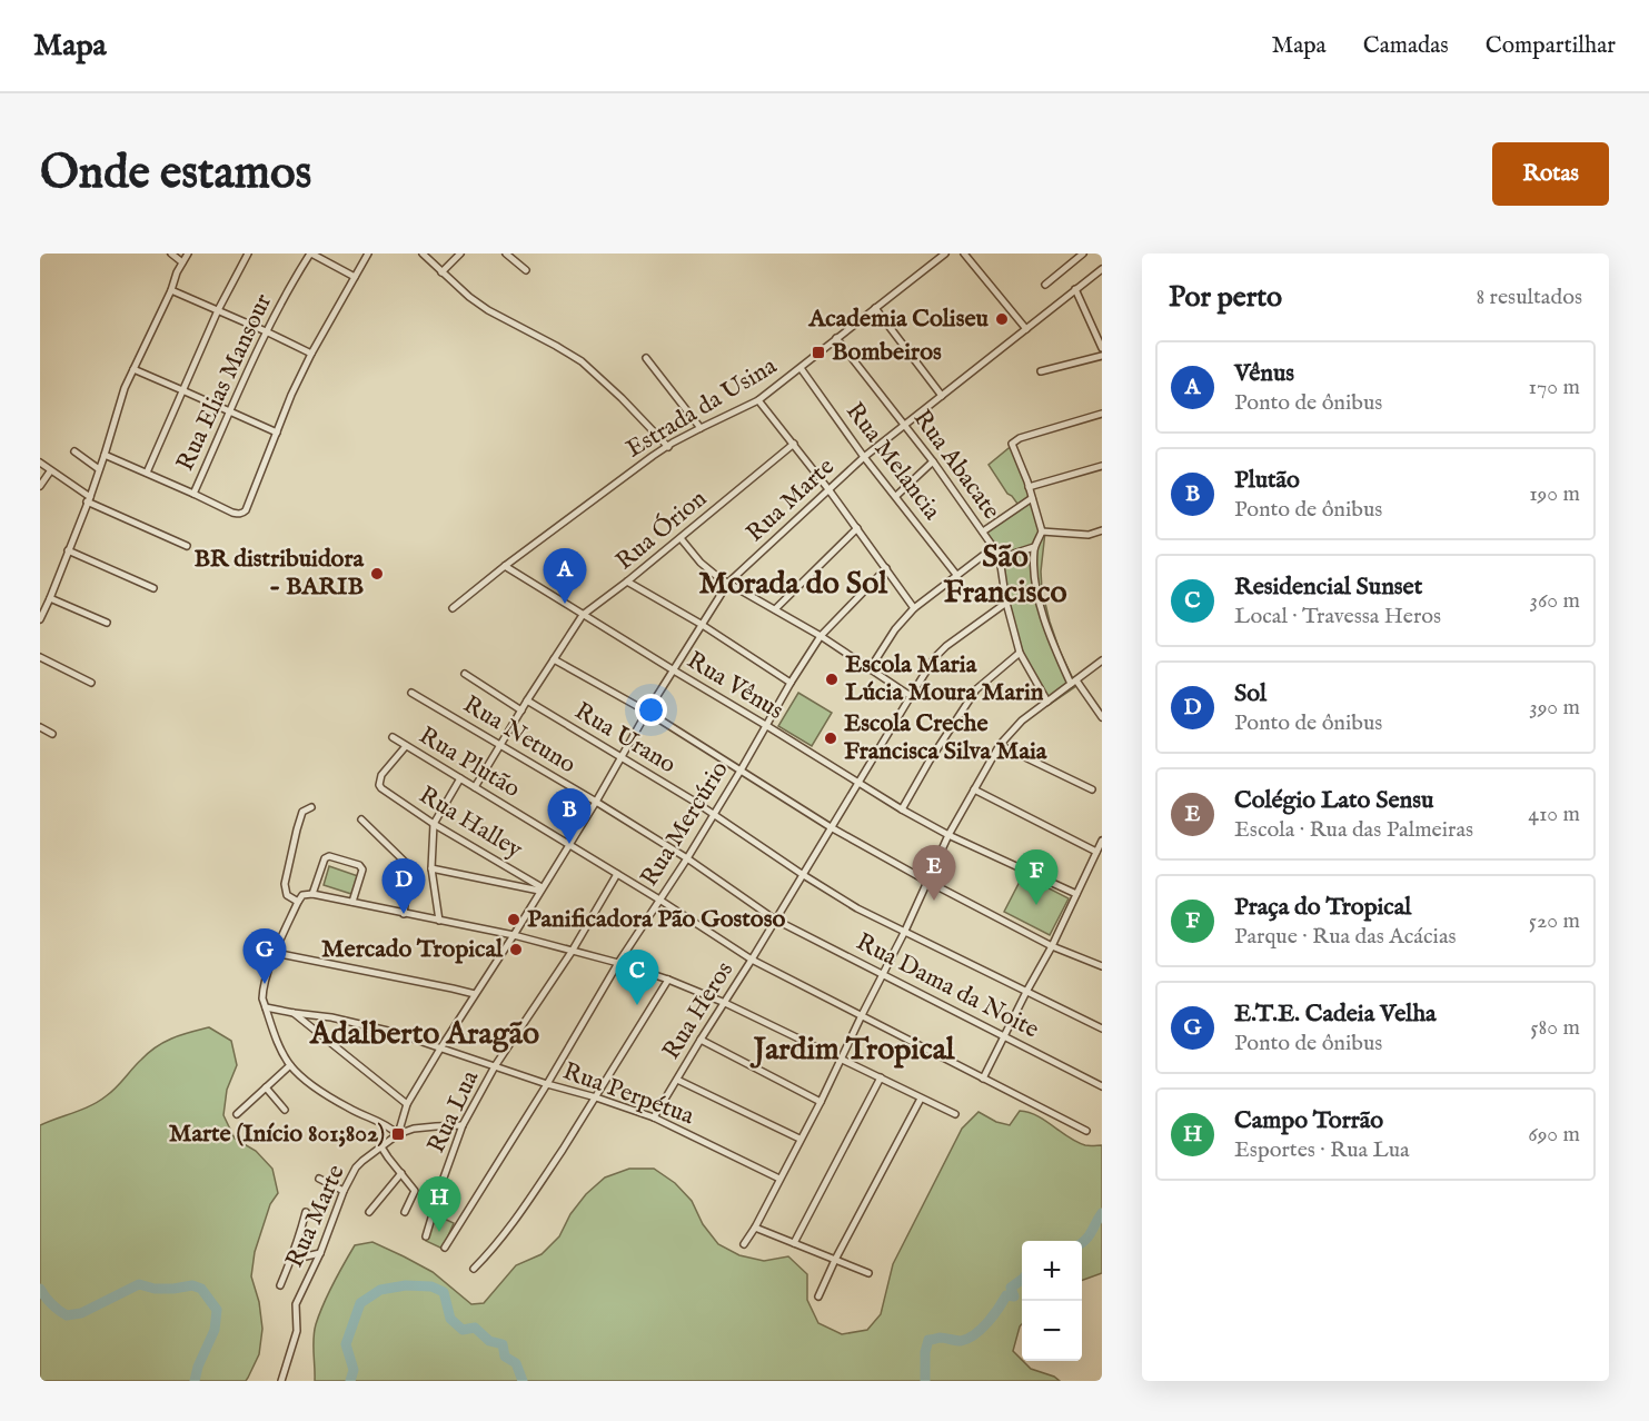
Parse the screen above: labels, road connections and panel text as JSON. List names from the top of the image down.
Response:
{
  "streets": {
    "street": [
      "Rua Elias Mansour",
      "Estrada da Usina",
      "Rua Melancia",
      "Rua Abacate",
      "Rua Marte",
      "Rua Órion",
      "Rua Vênus",
      "Rua Netuno",
      "Rua Urano",
      "Rua Plutão",
      "Rua Halley",
      "Rua Mercúrio",
      "Rua Dama da Noite",
      "Rua Heros",
      "Rua Perpétua",
      "Rua Lua"
    ]
  },
  "crossings": [
    ["Estrada da Usina", "Rua Melancia"],
    ["Estrada da Usina", "Rua Abacate"],
    ["Estrada da Usina", "Rua Vênus"],
    ["Rua Melancia", "Rua Marte"],
    ["Rua Abacate", "Rua Marte"],
    ["Rua Abacate", "Rua Heros"],
    ["Rua Marte", "Rua Vênus"],
    ["Rua Marte", "Rua Netuno"],
    ["Rua Marte", "Rua Urano"],
    ["Rua Marte", "Rua Plutão"],
    ["Rua Marte", "Rua Halley"],
    ["Rua Marte", "Rua Perpétua"],
    ["Rua Órion", "Rua Vênus"],
    ["Rua Órion", "Rua Netuno"],
    ["Rua Órion", "Rua Urano"],
    ["Rua Órion", "Rua Plutão"],
    ["Rua Vênus", "Rua Mercúrio"],
    ["Rua Vênus", "Rua Heros"],
    ["Rua Netuno", "Rua Mercúrio"],
    ["Rua Netuno", "Rua Dama da Noite"],
    ["Rua Netuno", "Rua Heros"],
    ["Rua Urano", "Rua Mercúrio"],
    ["Rua Urano", "Rua Heros"],
    ["Rua Plutão", "Rua Halley"],
    ["Rua Plutão", "Rua Mercúrio"],
    ["Rua Plutão", "Rua Heros"],
    ["Rua Plutão", "Rua Lua"],
    ["Rua Mercúrio", "Rua Perpétua"],
    ["Rua Dama da Noite", "Rua Heros"],
    ["Rua Heros", "Rua Perpétua"],
    ["Rua Perpétua", "Rua Lua"]
  ],
  "districts": [
    "São Francisco",
    "Morada do Sol",
    "Adalberto Aragão",
    "Jardim Tropical"
  ],
  "places": {
    "other": [
      "Academia Coliseu",
      "BR distribuidora - BARIB",
      "Escola Maria Lúcia Moura Marin",
      "Escola Creche Francisca Silva Maia",
      "Panificadora Pão Gostoso",
      "Mercado Tropical"
    ],
    "transit": ["Bombeiros", "Marte (Início 801;802)"]
  },
  "page": {
    "header": "Mapa",
    "nav": ["Mapa", "Camadas", "Compartilhar"],
    "buttons": "Rotas",
    "title": "Onde estamos",
    "heading": ["Por perto", "8 resultados"],
    "list": [
      {
        "mark": "A",
        "name": "Vênus",
        "note": "Ponto de ônibus",
        "value": "170 m"
      },
      {
        "mark": "B",
        "name": "Plutão",
        "note": "Ponto de ônibus",
        "value": "190 m"
      },
      {
        "mark": "C",
        "name": "Residencial Sunset",
        "note": "Local · Travessa Heros",
        "value": "360 m"
      },
      {
        "mark": "D",
        "name": "Sol",
        "note": "Ponto de ônibus",
        "value": "390 m"
      },
      {
        "mark": "E",
        "name": "Colégio Lato Sensu",
        "note": "Escola · Rua das Palmeiras",
        "value": "410 m"
      },
      {
        "mark": "F",
        "name": "Praça do Tropical",
        "note": "Parque · Rua das Acácias",
        "value": "520 m"
      },
      {
        "mark": "G",
        "name": "E.T.E. Cadeia Velha",
        "note": "Ponto de ônibus",
        "value": "580 m"
      },
      {
        "mark": "H",
        "name": "Campo Torrão",
        "note": "Esportes · Rua Lua",
        "value": "690 m"
      }
    ],
    "pins": [
      "A",
      "B",
      "E",
      "F",
      "D",
      "G",
      "C",
      "H"
    ],
    "map_buttons": ["+", "−"]
  }
}
